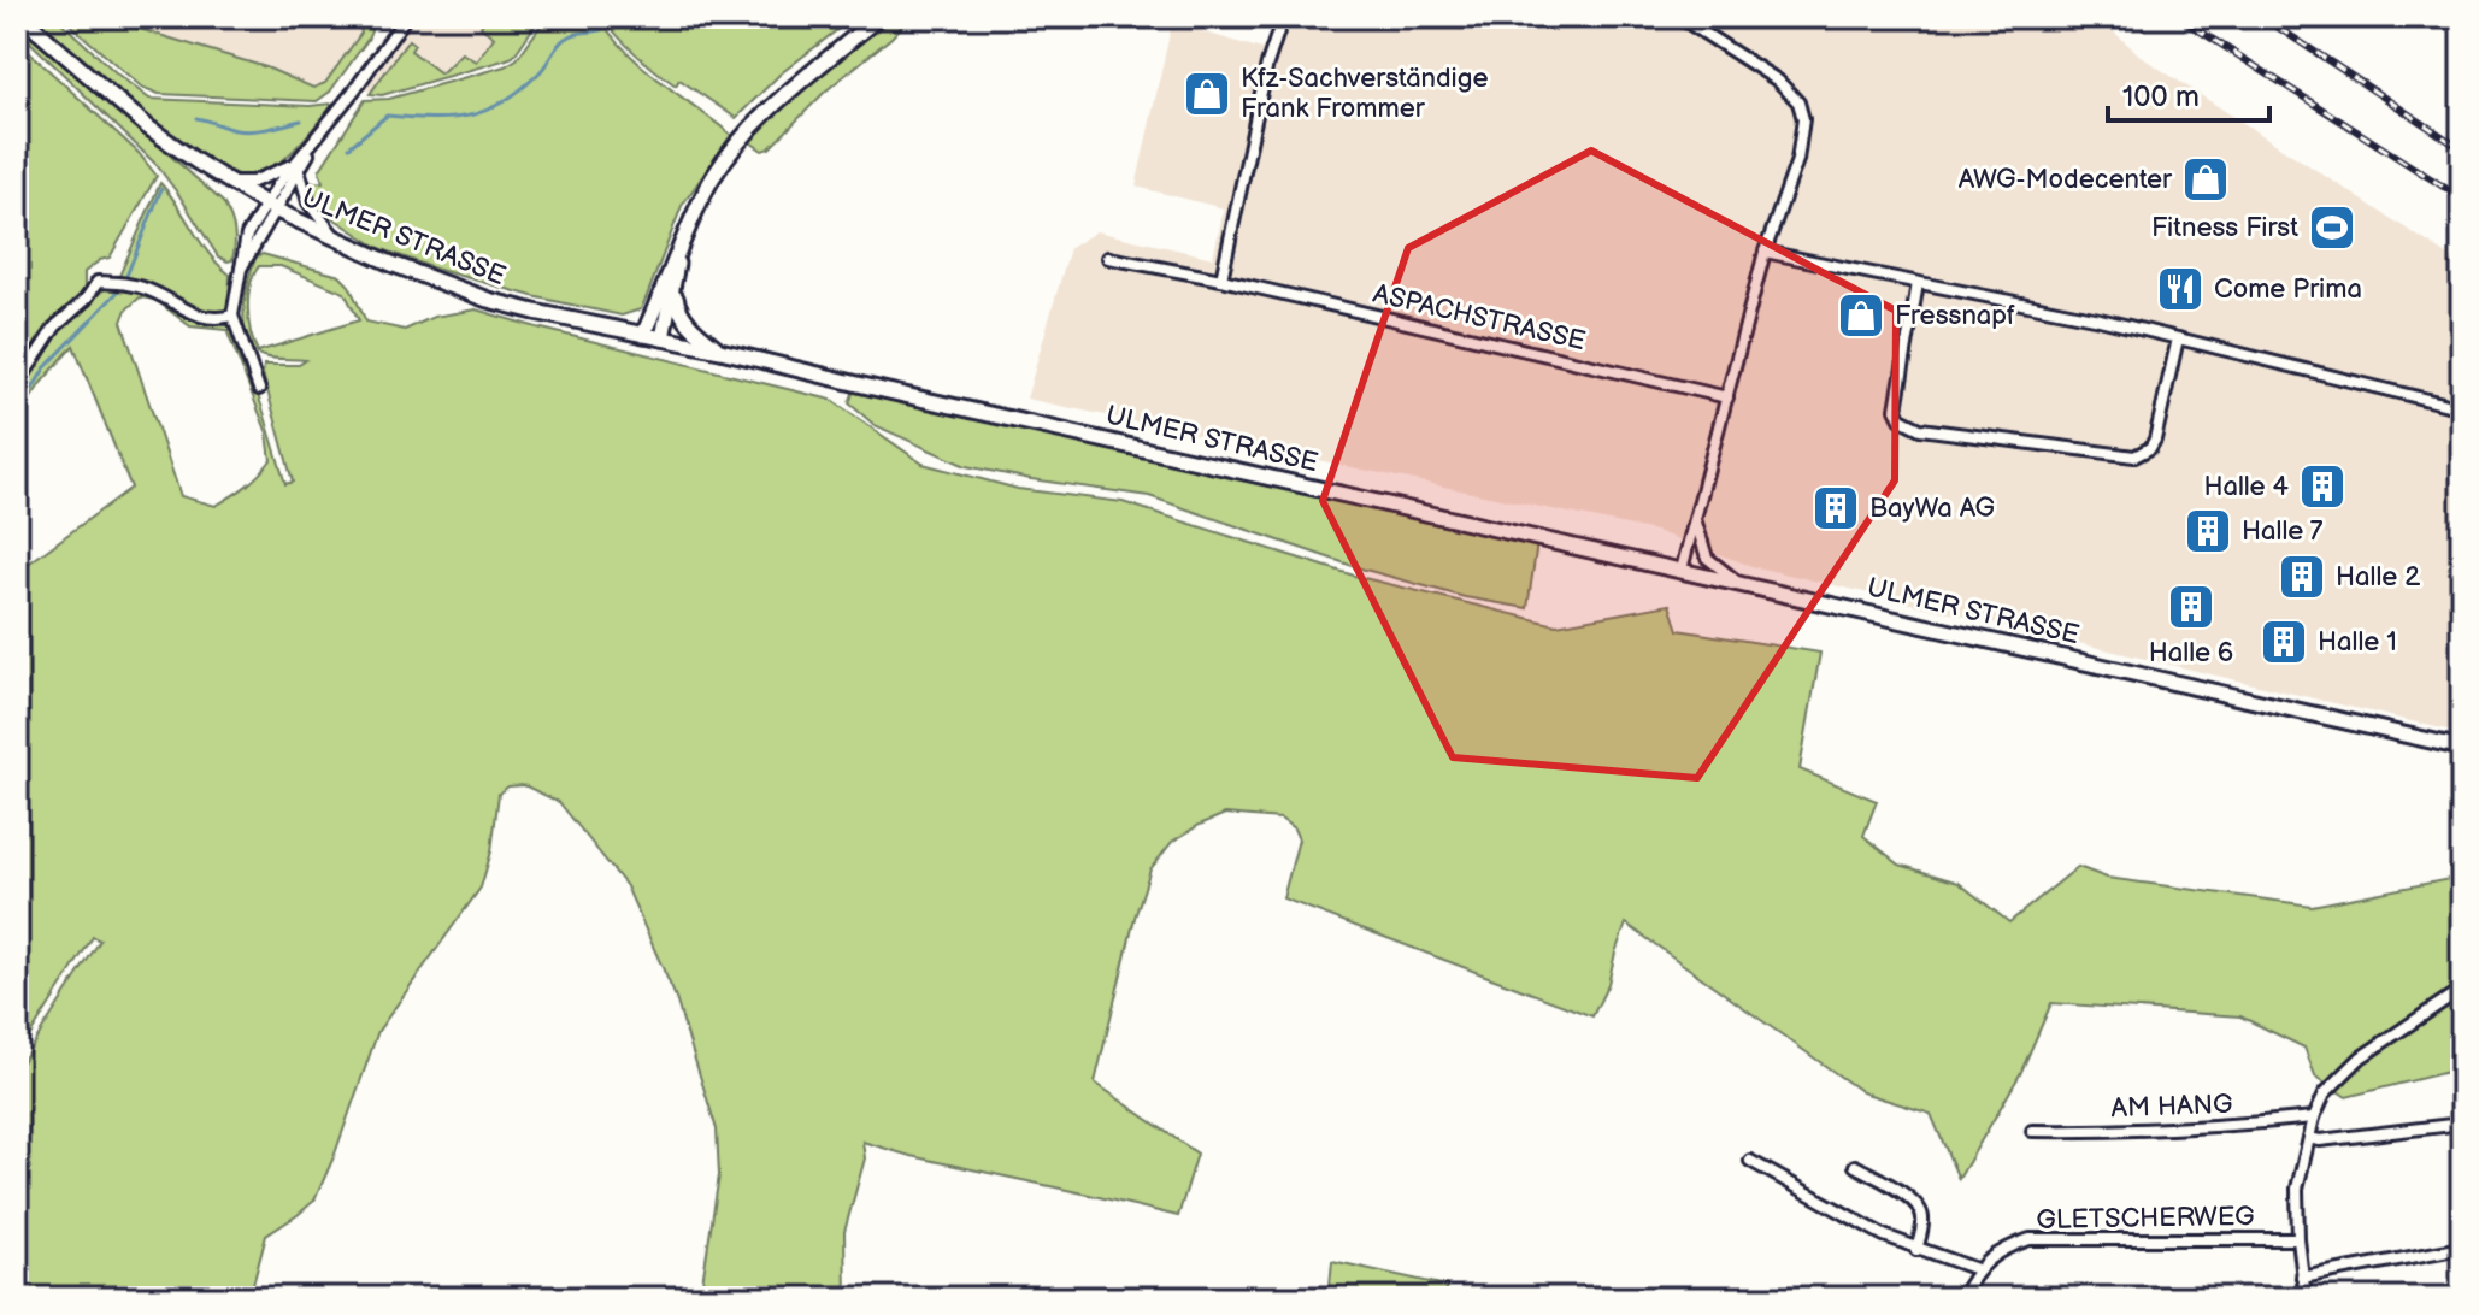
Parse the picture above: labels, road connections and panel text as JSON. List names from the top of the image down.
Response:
{
  "streets": {
    "main road": ["ULMER STRASSE"],
    "street": ["ASPACHSTRASSE", "AM HANG", "GLETSCHERWEG"]
  },
  "places": {
    "shop": ["Kfz-Sachverständige Frank Frommer", "AWG-Modecenter", "Fressnapf"],
    "sports": ["Fitness First"],
    "restaurant": ["Come Prima"],
    "building": [
      "Halle 4",
      "BayWa AG",
      "Halle 7",
      "Halle 2",
      "Halle 6",
      "Halle 1"
    ]
  },
  "scale_bar": "100 m"
}
